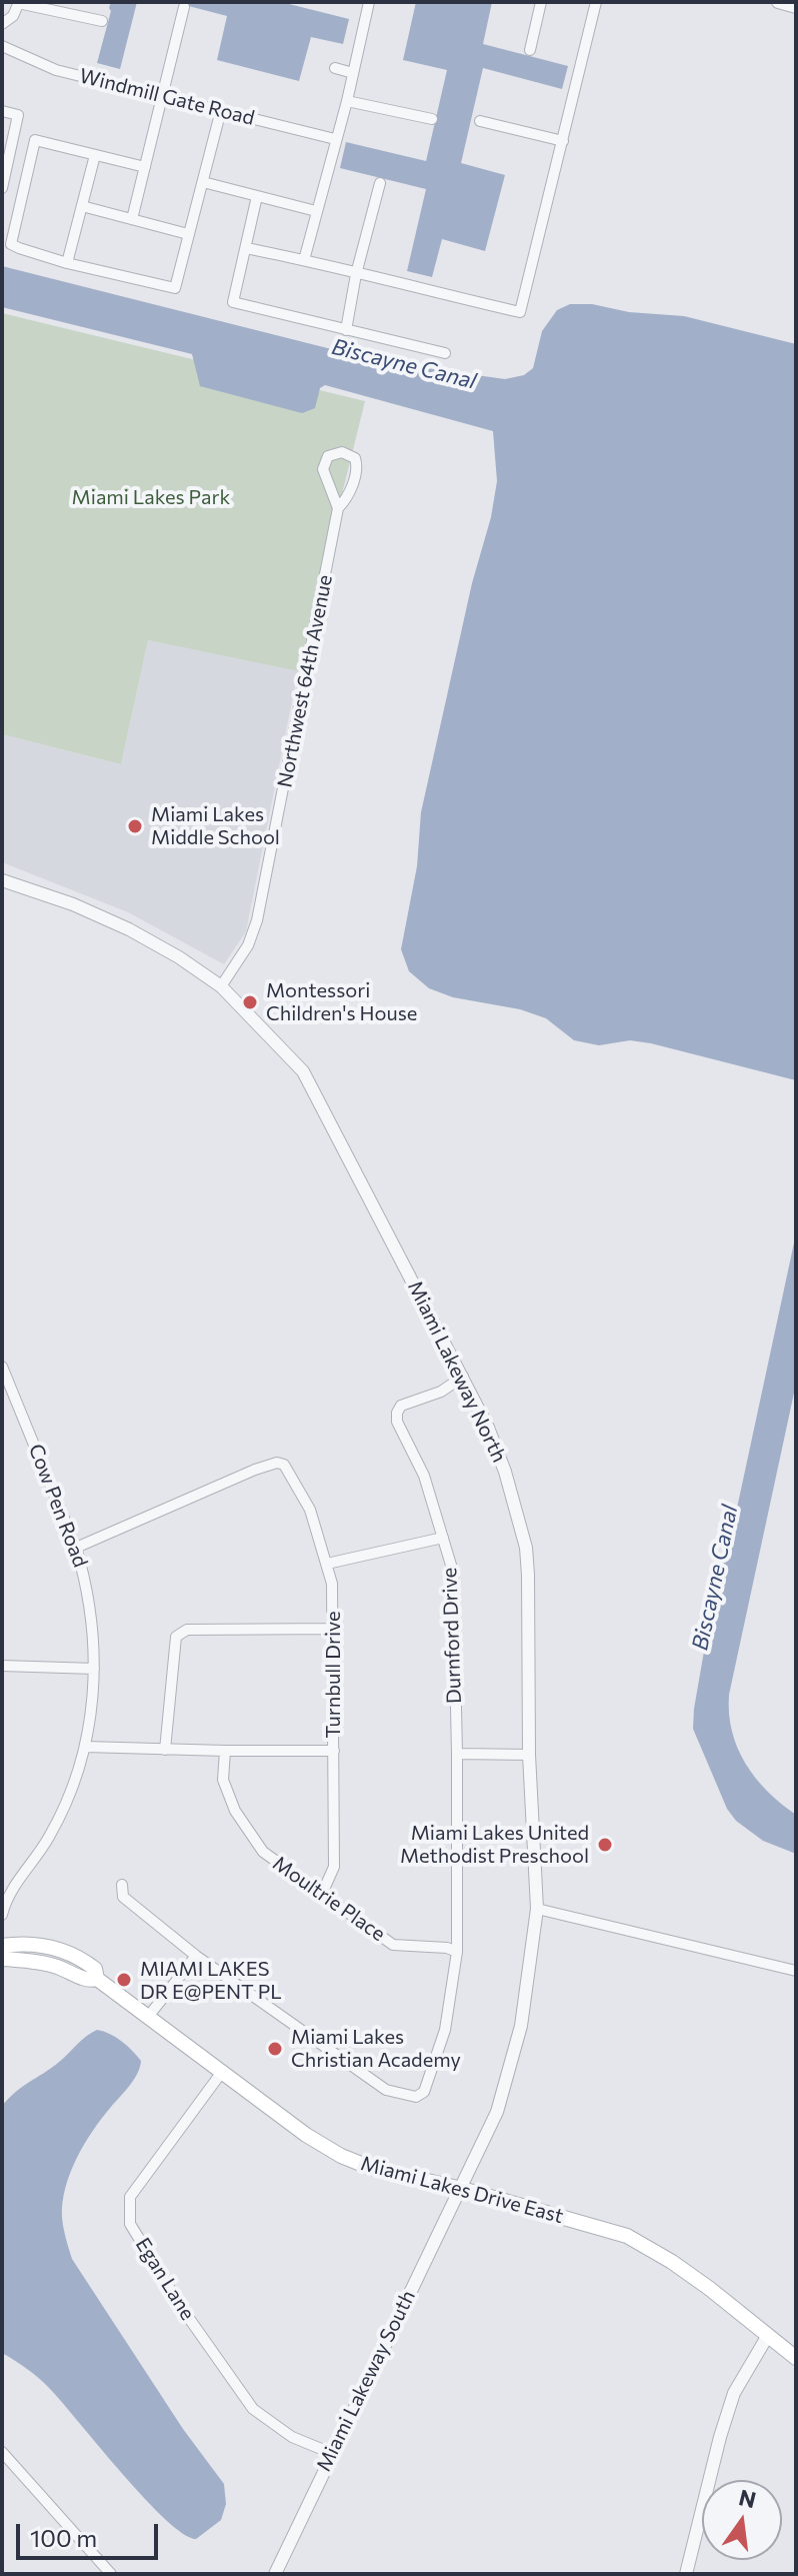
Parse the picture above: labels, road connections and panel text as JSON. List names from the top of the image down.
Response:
{
  "streets": {
    "main road": ["Miami Lakes Drive East"],
    "street": [
      "Windmill Gate Road",
      "Northwest 64th Avenue",
      "Miami Lakeway North",
      "Cow Pen Road",
      "Durnford Drive",
      "Turnbull Drive",
      "Moultrie Place",
      "Egan Lane",
      "Miami Lakeway South"
    ]
  },
  "crossings": [
    ["Northwest 64th Avenue", "Miami Lakeway North"],
    ["Miami Lakeway North", "Durnford Drive"],
    ["Miami Lakeway North", "Miami Lakes Drive East"],
    ["Miami Lakeway North", "Miami Lakeway South"],
    ["Cow Pen Road", "Turnbull Drive"],
    ["Durnford Drive", "Moultrie Place"],
    ["Turnbull Drive", "Moultrie Place"],
    ["Miami Lakes Drive East", "Egan Lane"],
    ["Miami Lakes Drive East", "Miami Lakeway South"],
    ["Egan Lane", "Miami Lakeway South"]
  ],
  "water": ["Biscayne Canal"],
  "parks": ["Miami Lakes Park"],
  "places": [
    "Miami Lakes Middle School",
    "Montessori Children's House",
    "Miami Lakes United Methodist Preschool",
    "MIAMI LAKES DR E@PENT PL",
    "Miami Lakes Christian Academy"
  ],
  "scale_bar": "100 m",
  "north": "top"
}
